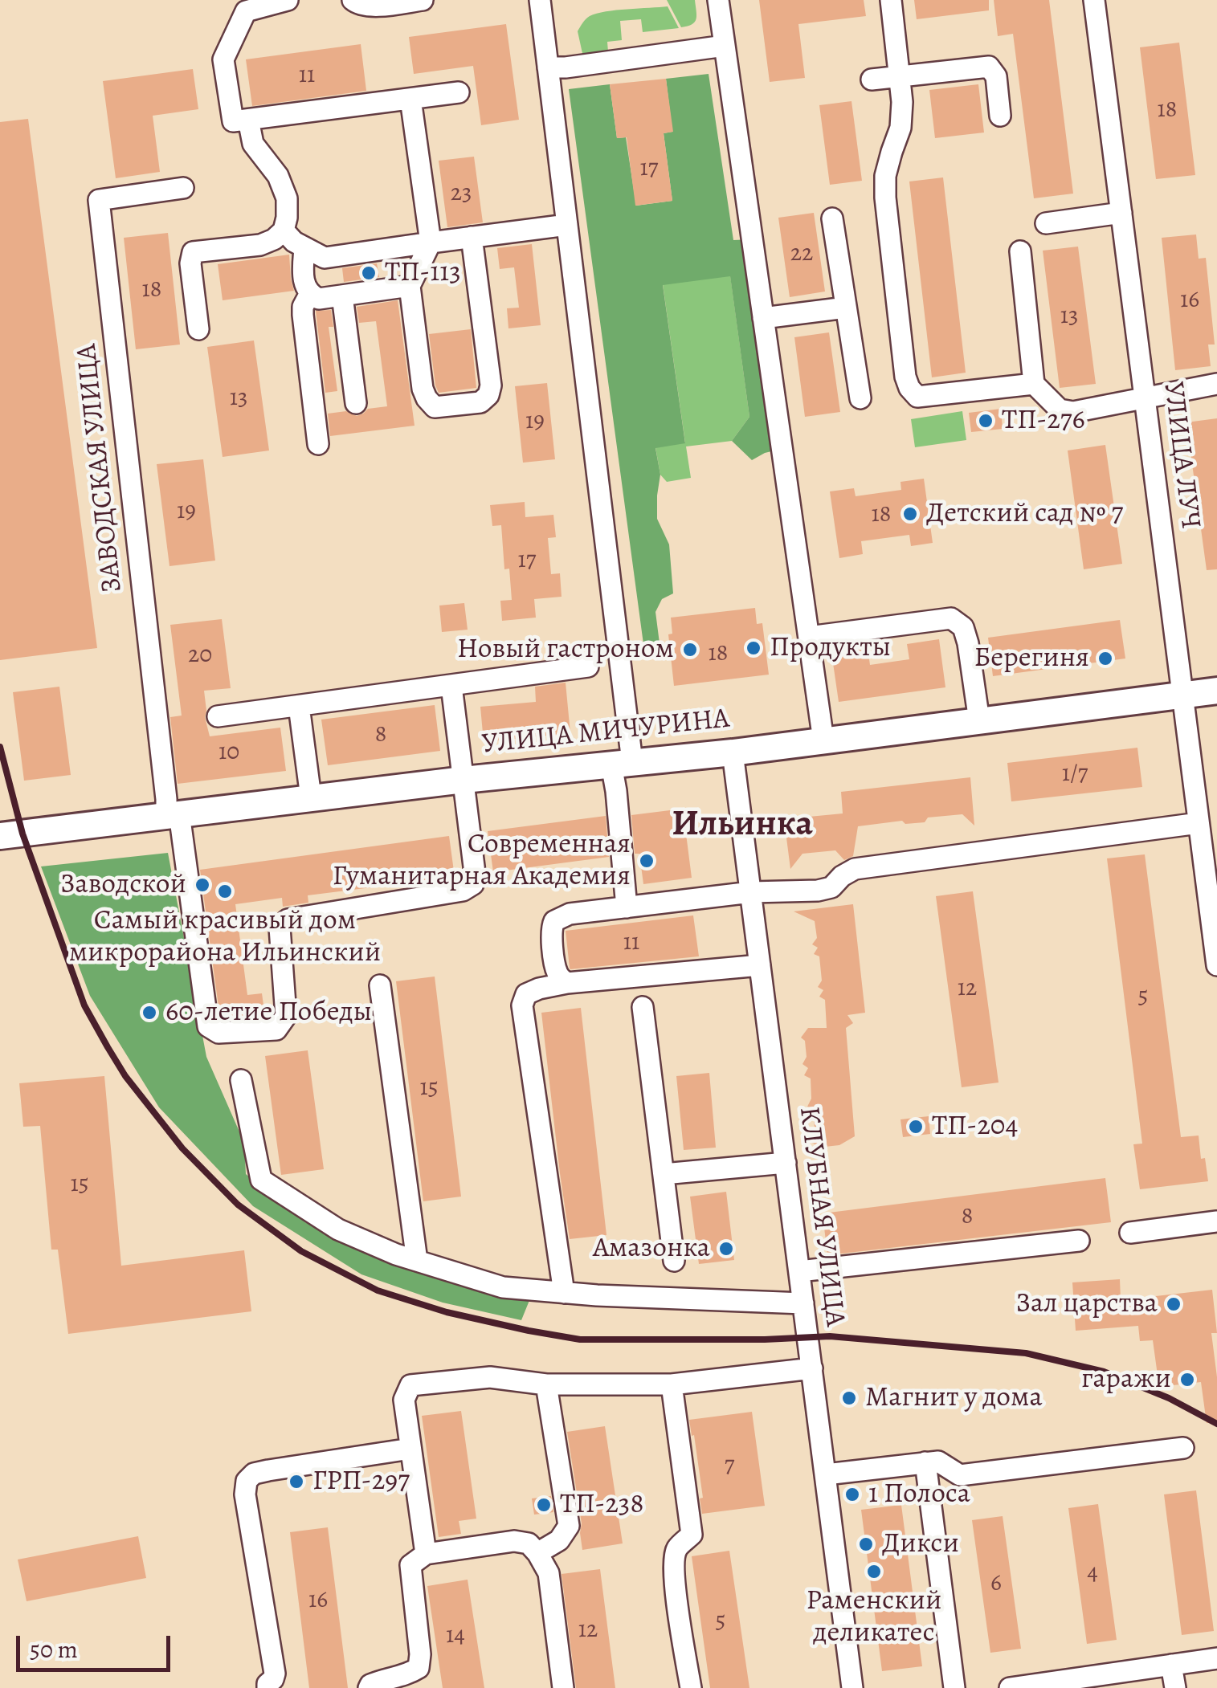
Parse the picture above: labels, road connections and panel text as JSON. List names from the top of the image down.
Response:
{
  "streets": {
    "main road": ["УЛИЦА МИЧУРИНА"],
    "street": ["УЛИЦА ЛУЧ", "ЗАВОДСКАЯ УЛИЦА", "КЛУБНАЯ УЛИЦА"]
  },
  "crossings": [
    ["УЛИЦА ЛУЧ", "УЛИЦА МИЧУРИНА"],
    ["ЗАВОДСКАЯ УЛИЦА", "УЛИЦА МИЧУРИНА"],
    ["УЛИЦА МИЧУРИНА", "КЛУБНАЯ УЛИЦА"]
  ],
  "districts": ["Ильинка"],
  "places": [
    "ТП-113",
    "ТП-276",
    "Детский сад № 7",
    "Продукты",
    "Новый гастроном",
    "Берегиня",
    "Современная Гуманитарная Академия",
    "Заводской",
    "Самый красивый дом микрорайона Ильинский",
    "60-летие Победы",
    "ТП-204",
    "Амазонка",
    "Зал царства",
    "гаражи",
    "Магнит у дома",
    "ГРП-297",
    "1 Полоса",
    "ТП-238",
    "Дикси",
    "Раменский деликатес"
  ],
  "house_numbers": [
    "11",
    "18",
    "17",
    "23",
    "22",
    "18",
    "16",
    "13",
    "13",
    "19",
    "19",
    "18",
    "17",
    "18",
    "20",
    "8",
    "10",
    "1/7",
    "11",
    "12",
    "5",
    "15",
    "15",
    "8",
    "7",
    "4",
    "6",
    "16",
    "5",
    "12",
    "14"
  ],
  "scale_bar": "50 m"
}
